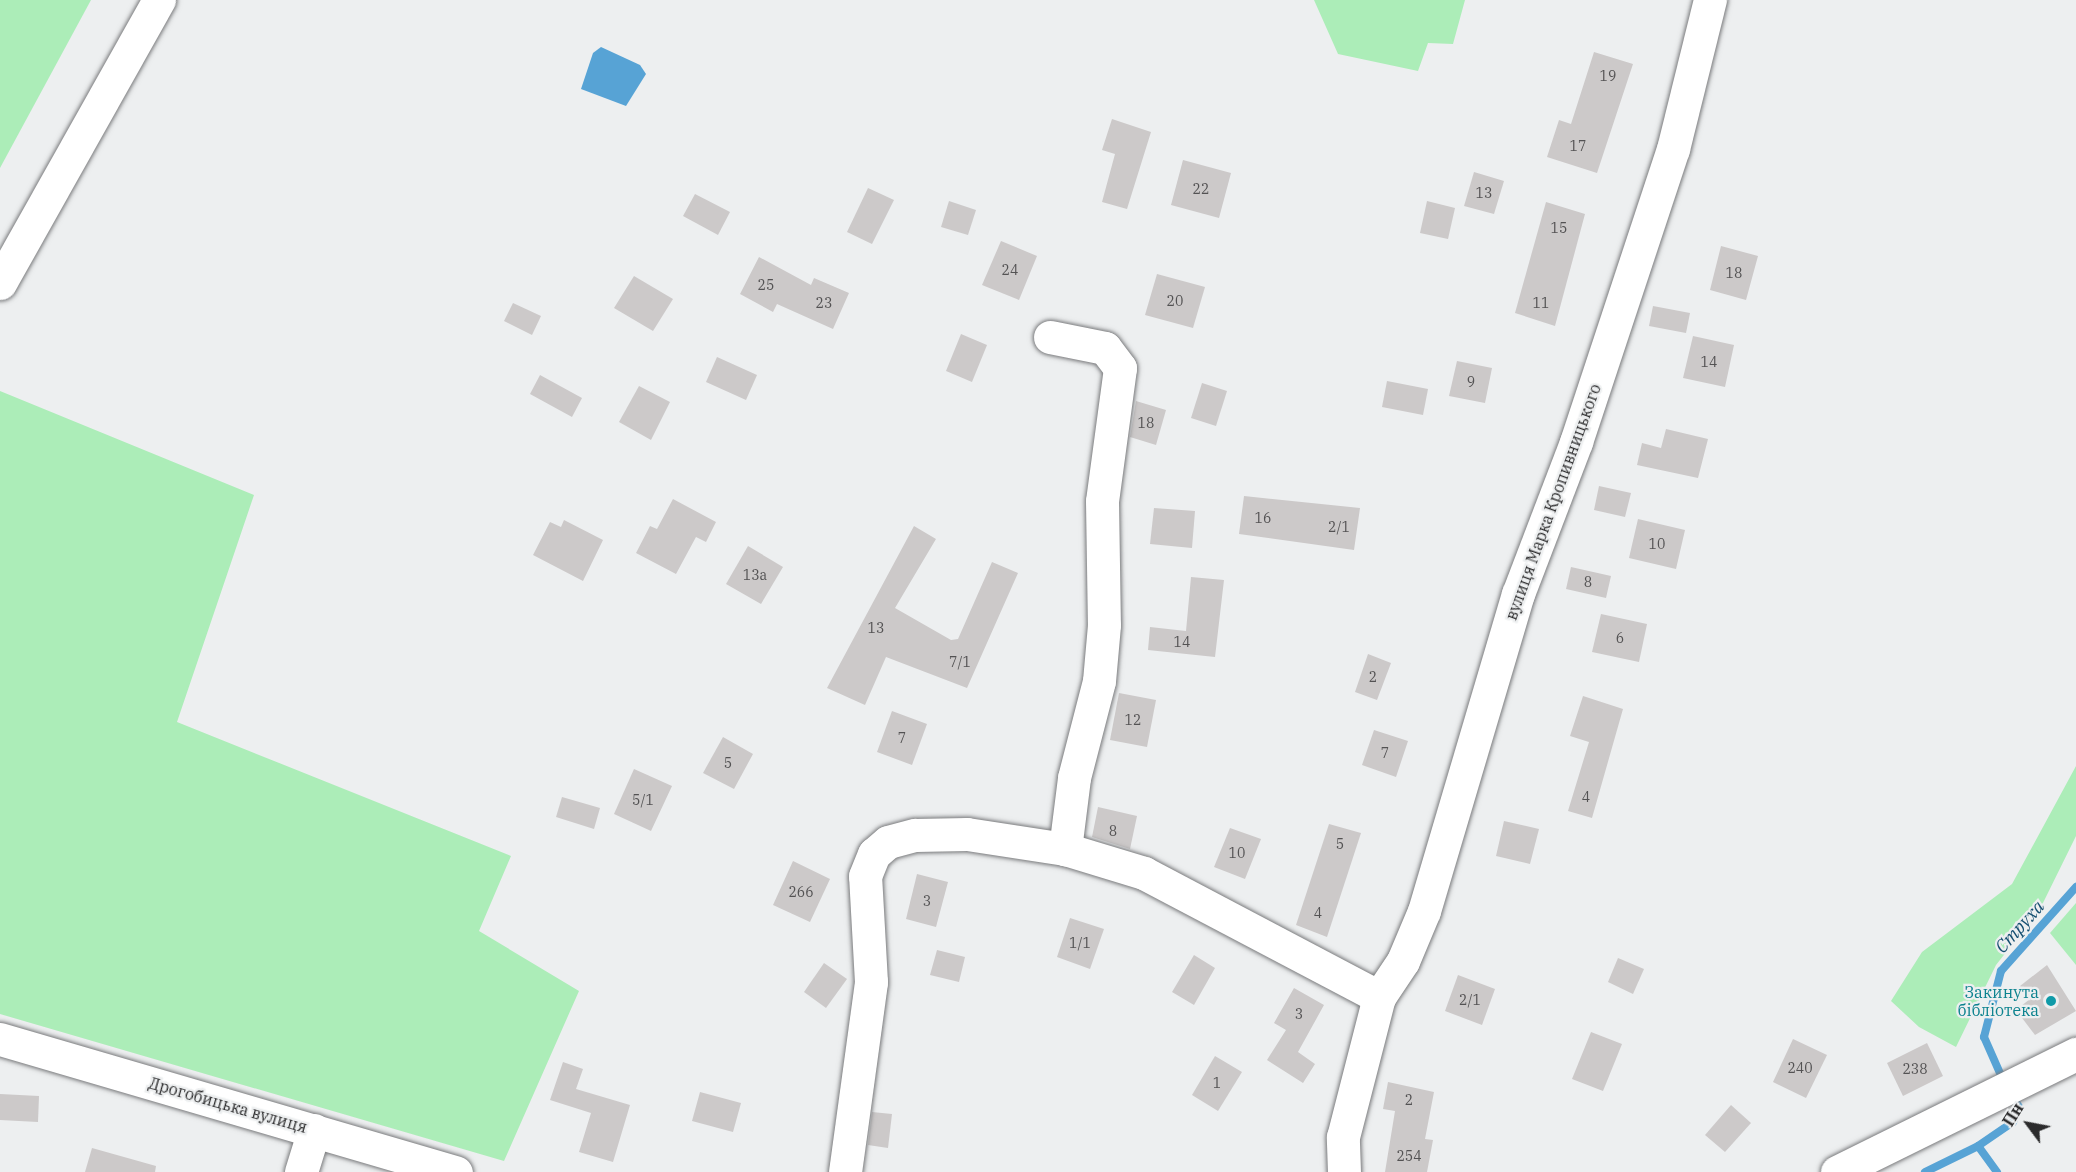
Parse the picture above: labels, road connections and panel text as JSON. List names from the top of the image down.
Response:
{
  "streets": {
    "street": ["вулиця Марка Кропивницького", "Дрогобицька вулиця"]
  },
  "water": ["Струха"],
  "places": ["Закинута бібліотека"],
  "house_numbers": [
    "19",
    "17",
    "22",
    "13",
    "15",
    "24",
    "18",
    "25",
    "20",
    "23",
    "11",
    "14",
    "9",
    "18",
    "16",
    "2/1",
    "10",
    "13а",
    "8",
    "13",
    "6",
    "14",
    "7/1",
    "2",
    "12",
    "7",
    "7",
    "5",
    "4",
    "5/1",
    "8",
    "5",
    "10",
    "266",
    "3",
    "4",
    "1/1",
    "2/1",
    "3",
    "240",
    "238",
    "1",
    "2",
    "254"
  ],
  "north": "top left"
}
